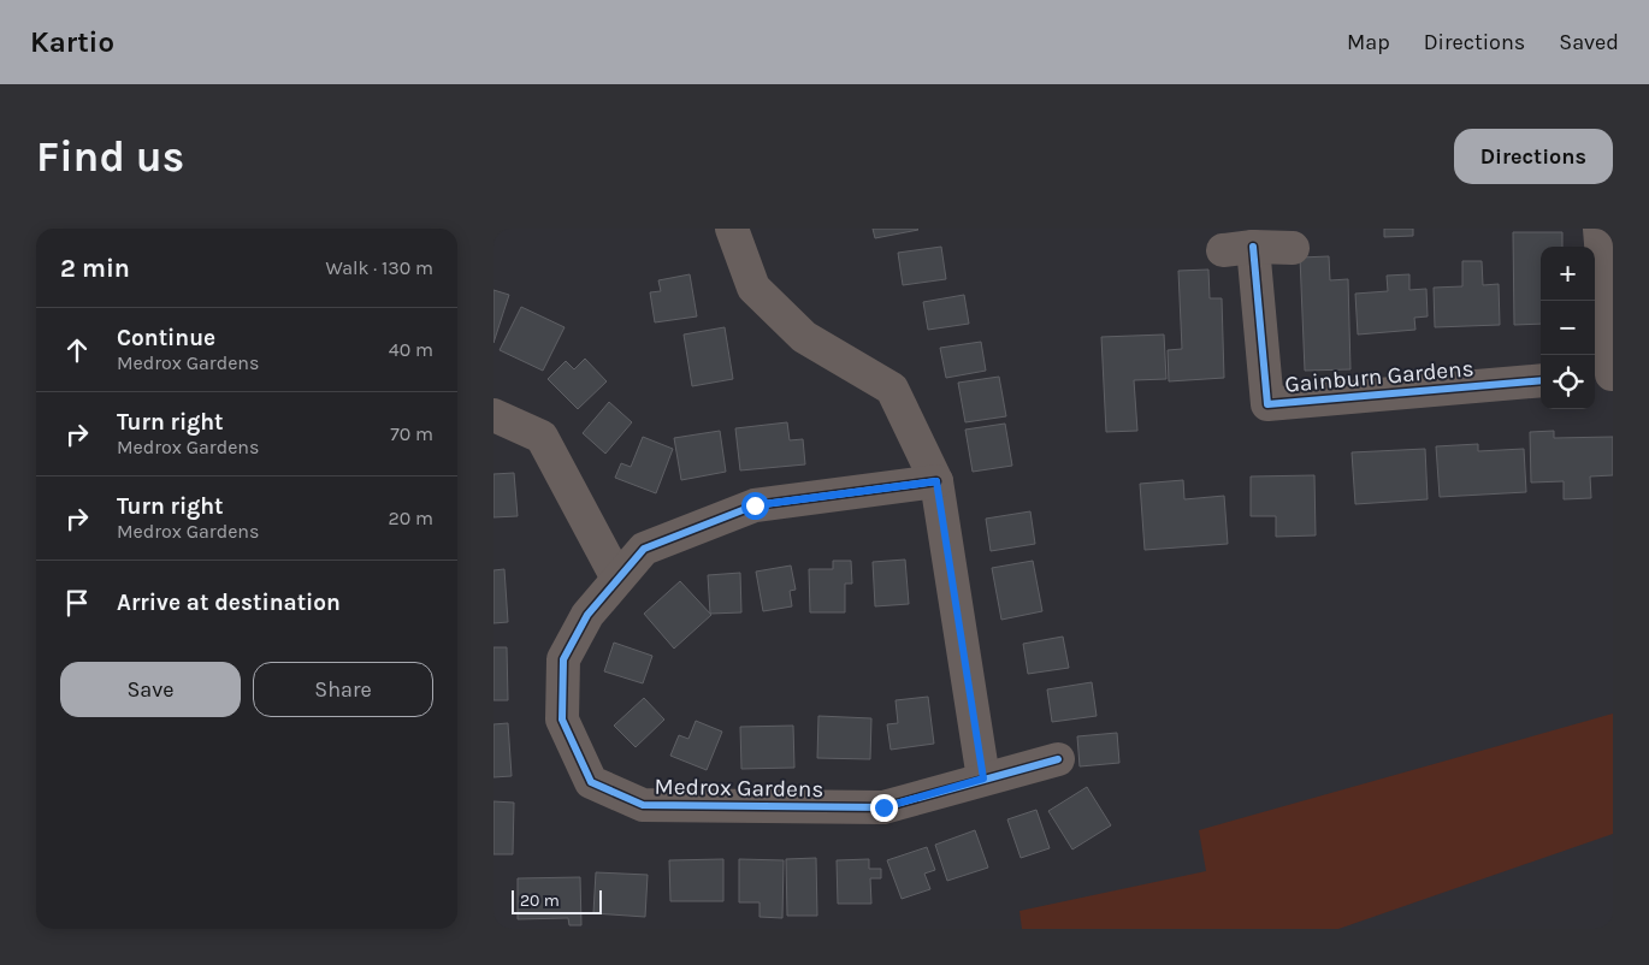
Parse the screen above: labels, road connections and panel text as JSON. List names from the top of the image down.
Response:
{
  "streets": {
    "street": ["Gainburn Gardens", "Medrox Gardens"]
  },
  "scale_bar": "20 m",
  "page": {
    "header": "Kartio",
    "nav": ["Map", "Directions", "Saved"],
    "buttons": [
      "Directions",
      ["Save", "Share"]
    ],
    "title": "Find us",
    "heading": ["2 min", "Walk · 130 m"],
    "map_buttons": ["+", "−"],
    "list": [
      ["Continue", "Medrox Gardens", "40 m"],
      ["Turn right", "Medrox Gardens", "70 m"],
      ["Turn right", "Medrox Gardens", "20 m"],
      "Arrive at destination"
    ],
    "scale": "20 m"
  }
}
